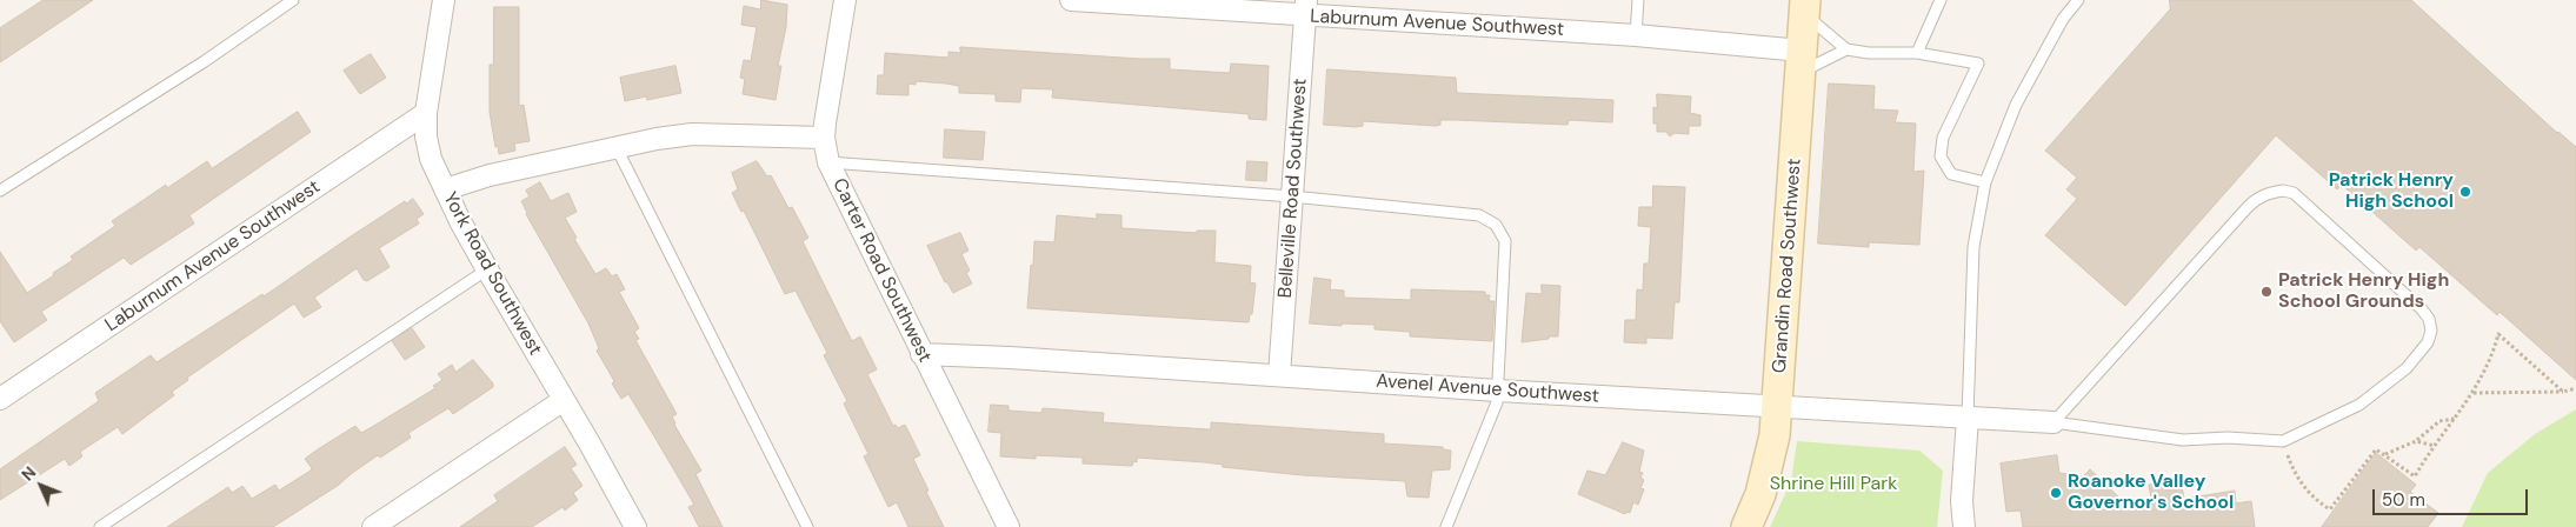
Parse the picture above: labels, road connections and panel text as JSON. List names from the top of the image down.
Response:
{
  "streets": {
    "street": [
      "Laburnum Avenue Southwest",
      "Belleville Road Southwest",
      "Grandin Road Southwest",
      "Carter Road Southwest",
      "York Road Southwest",
      "Avenel Avenue Southwest"
    ]
  },
  "crossings": [
    ["Laburnum Avenue Southwest", "Belleville Road Southwest"],
    ["Laburnum Avenue Southwest", "Grandin Road Southwest"],
    ["Laburnum Avenue Southwest", "York Road Southwest"],
    ["Belleville Road Southwest", "Avenel Avenue Southwest"],
    ["Grandin Road Southwest", "Avenel Avenue Southwest"],
    ["Carter Road Southwest", "Avenel Avenue Southwest"]
  ],
  "parks": ["Shrine Hill Park"],
  "places": ["Patrick Henry High School", "Patrick Henry High School Grounds", "Roanoke Valley Governor's School"],
  "scale_bar": "50 m",
  "north": "top left"
}
